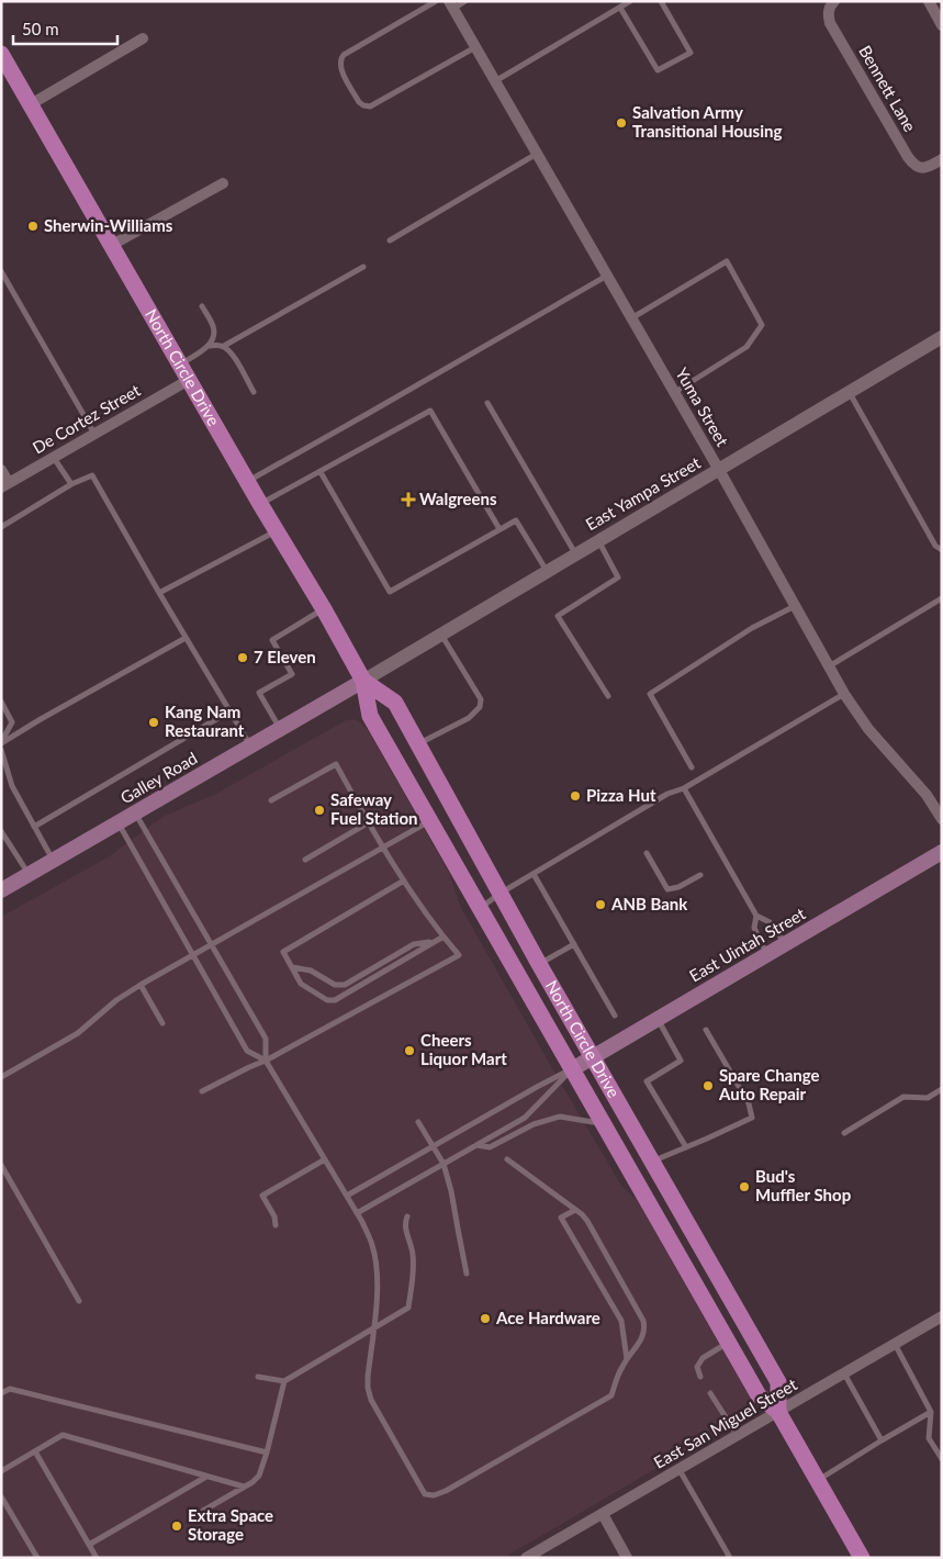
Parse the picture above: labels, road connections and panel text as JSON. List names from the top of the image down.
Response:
{
  "streets": {
    "main road": ["North Circle Drive", "Galley Road", "East Uintah Street"],
    "street": [
      "Bennett Lane",
      "Yuma Street",
      "De Cortez Street",
      "East Yampa Street",
      "East San Miguel Street"
    ]
  },
  "crossings": [
    ["North Circle Drive", "De Cortez Street"],
    ["North Circle Drive", "East Yampa Street"],
    ["North Circle Drive", "Galley Road"],
    ["North Circle Drive", "East Uintah Street"],
    ["North Circle Drive", "East San Miguel Street"],
    ["Yuma Street", "East Yampa Street"],
    ["East Yampa Street", "Galley Road"]
  ],
  "places": {
    "other": [
      "Salvation Army Transitional Housing",
      "Sherwin-Williams",
      "7 Eleven",
      "Kang Nam Restaurant",
      "Pizza Hut",
      "Safeway Fuel Station",
      "ANB Bank",
      "Cheers Liquor Mart",
      "Spare Change Auto Repair",
      "Bud's Muffler Shop",
      "Ace Hardware",
      "Extra Space Storage"
    ],
    "health": ["Walgreens"]
  },
  "scale_bar": "50 m"
}
